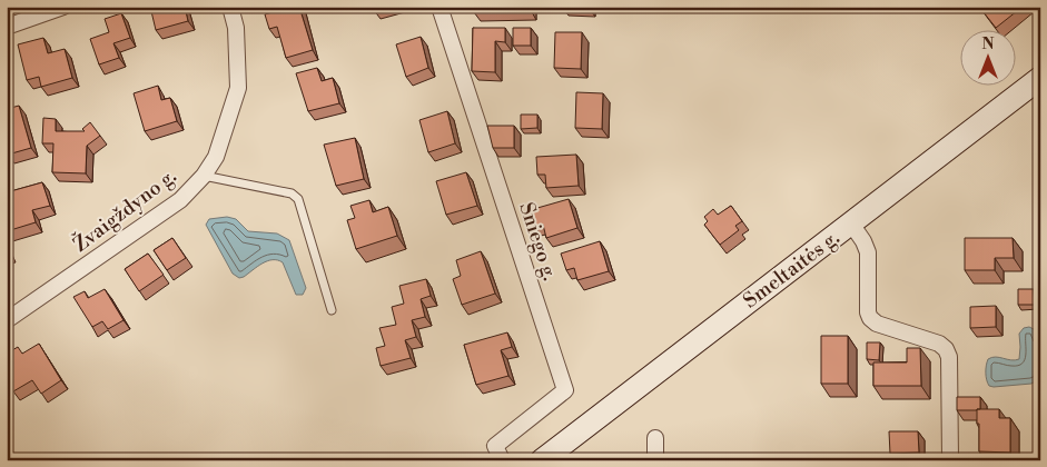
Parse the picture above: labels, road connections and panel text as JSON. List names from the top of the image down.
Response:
{
  "streets": {
    "main road": ["Smeltaitės g."],
    "street": ["Žvaigždyno g.", "Sniego g."]
  },
  "north": "top"
}
